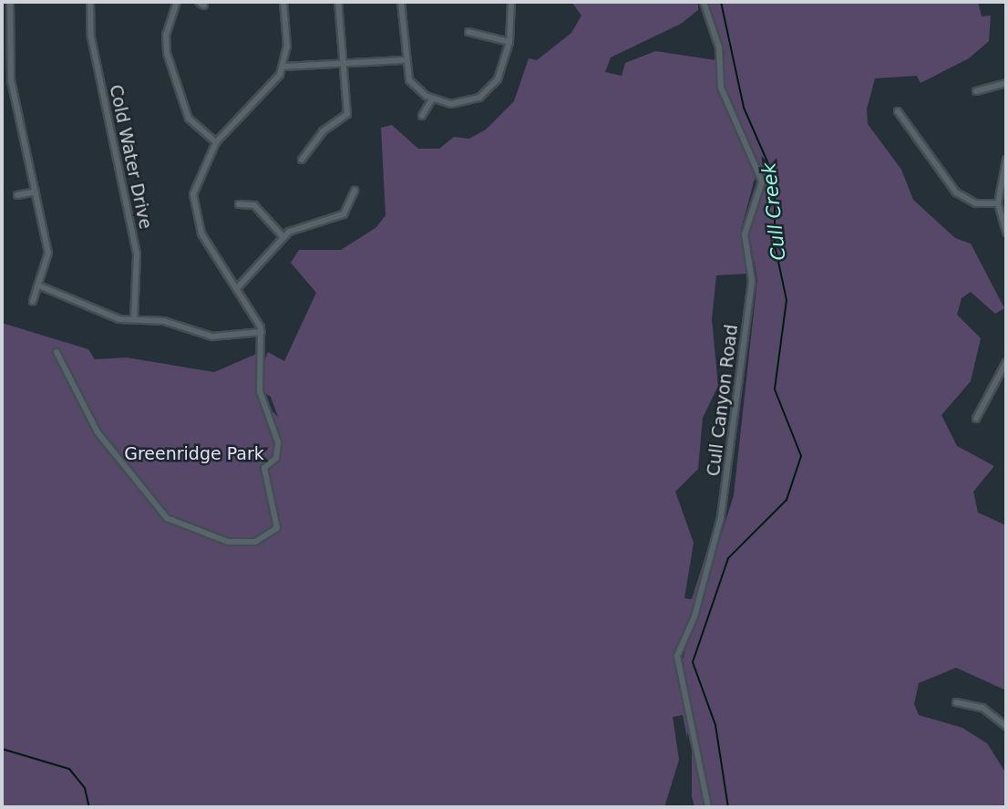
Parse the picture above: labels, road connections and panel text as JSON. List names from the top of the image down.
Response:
{
  "streets": {
    "street": ["Cold Water Drive", "Cull Canyon Road"]
  },
  "water": ["Cull Creek"],
  "parks": ["Greenridge Park"]
}
